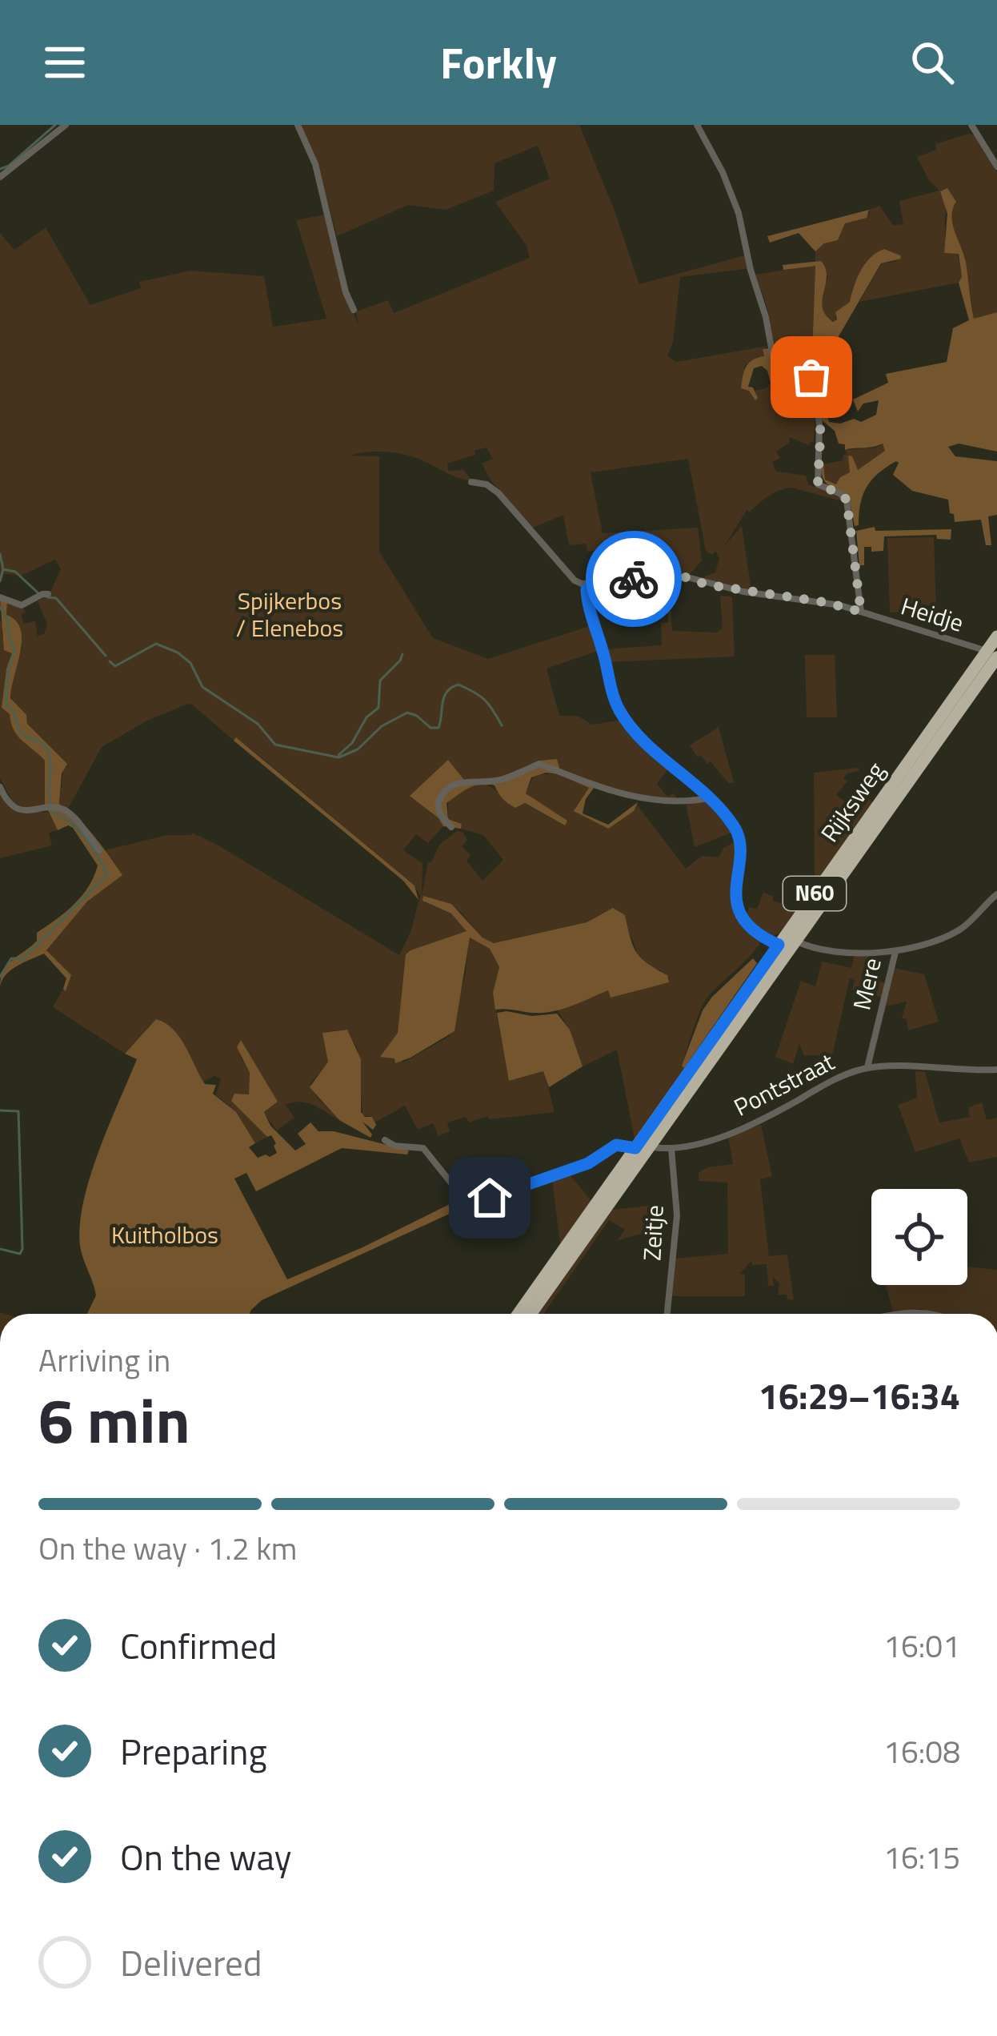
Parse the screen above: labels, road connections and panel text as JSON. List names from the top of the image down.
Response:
{
  "streets": {
    "highway": ["Rijksweg", "N60"],
    "street": [
      "Heidje",
      "Mere",
      "Pontstraat",
      "Zeitje"
    ]
  },
  "crossings": [
    ["Heidje", "Rijksweg"],
    ["Rijksweg", "Mere"],
    ["Rijksweg", "Pontstraat"],
    ["Mere", "Pontstraat"],
    ["Pontstraat", "Zeitje"]
  ],
  "parks": ["Spijkerbos / Elenebos", "Kuitholbos"],
  "page": {
    "header": "Forkly",
    "heading": ["6 min", "Arriving in", "16:29–16:34"],
    "bar": "On the way · 1.2 km",
    "list": [
      ["Confirmed", "16:01"],
      ["Preparing", "16:08"],
      ["On the way", "16:15"],
      "Delivered"
    ]
  }
}
